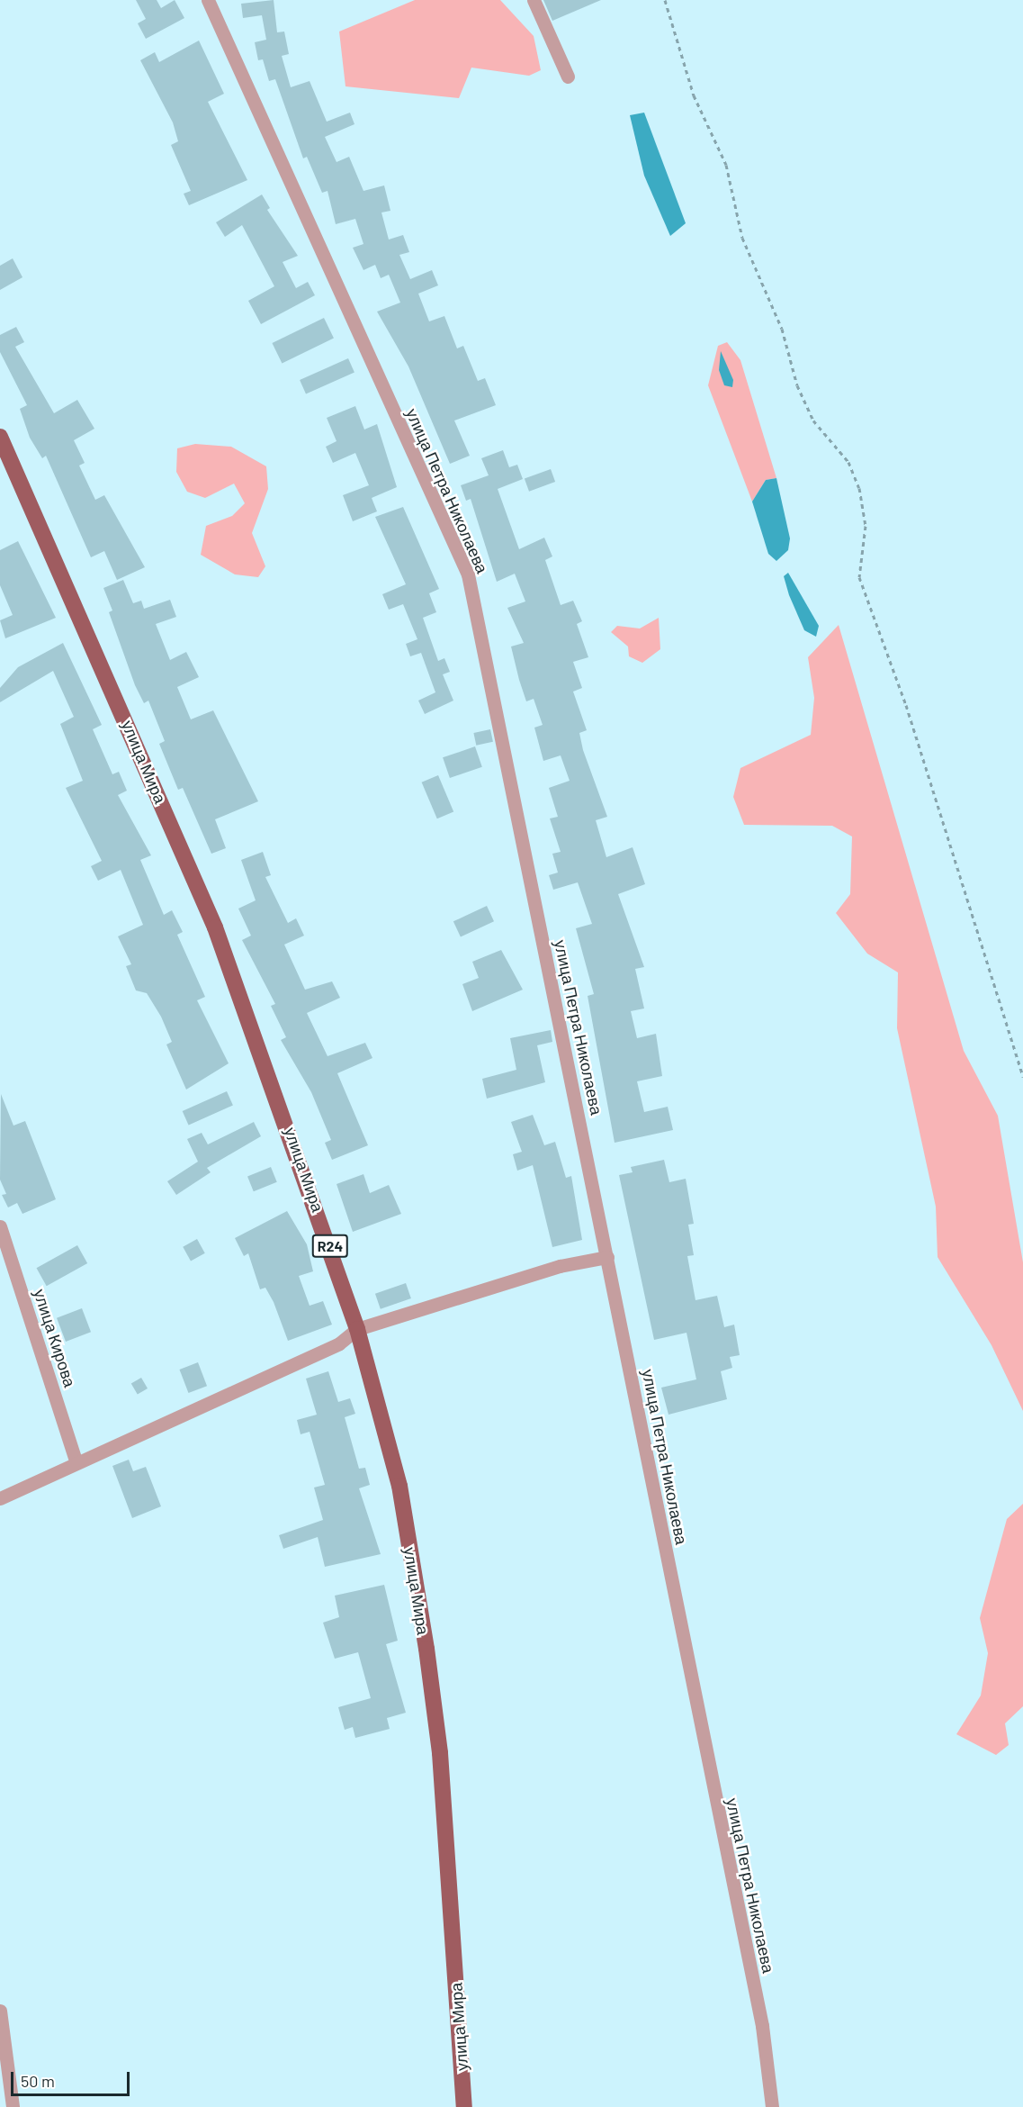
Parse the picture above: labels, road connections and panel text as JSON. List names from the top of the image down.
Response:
{
  "streets": {
    "main road": ["улица Мира", "R24"],
    "street": ["улица Петра Николаева", "улица Кирова"]
  },
  "scale_bar": "50 m"
}
